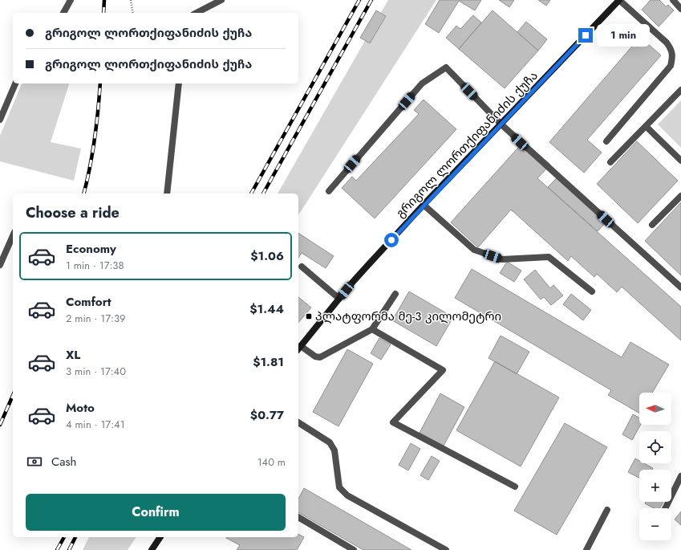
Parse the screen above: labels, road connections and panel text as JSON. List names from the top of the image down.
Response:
{
  "streets": {
    "street": ["გრიგოლ ლორთქიფანიძის ქუჩა"]
  },
  "places": {
    "transit": ["პლატფორმა მე-3 კილომეტრი"]
  },
  "north": "left",
  "page": {
    "banner": ["გრიგოლ ლორთქიფანიძის ქუჩა", "გრიგოლ ლორთქიფანიძის ქუჩა"],
    "bubble": "1 min",
    "heading": "Choose a ride",
    "list": [
      {
        "name": "Economy",
        "note": "1 min · 17:38",
        "value": "$1.06"
      },
      {
        "name": "Comfort",
        "note": "2 min · 17:39",
        "value": "$1.44"
      },
      {
        "name": "XL",
        "note": "3 min · 17:40",
        "value": "$1.81"
      },
      {
        "name": "Moto",
        "note": "4 min · 17:41",
        "value": "$0.77"
      }
    ],
    "map_buttons": ["+", "−"],
    "pay": ["Cash", "140 m"],
    "buttons": "Confirm"
  }
}
